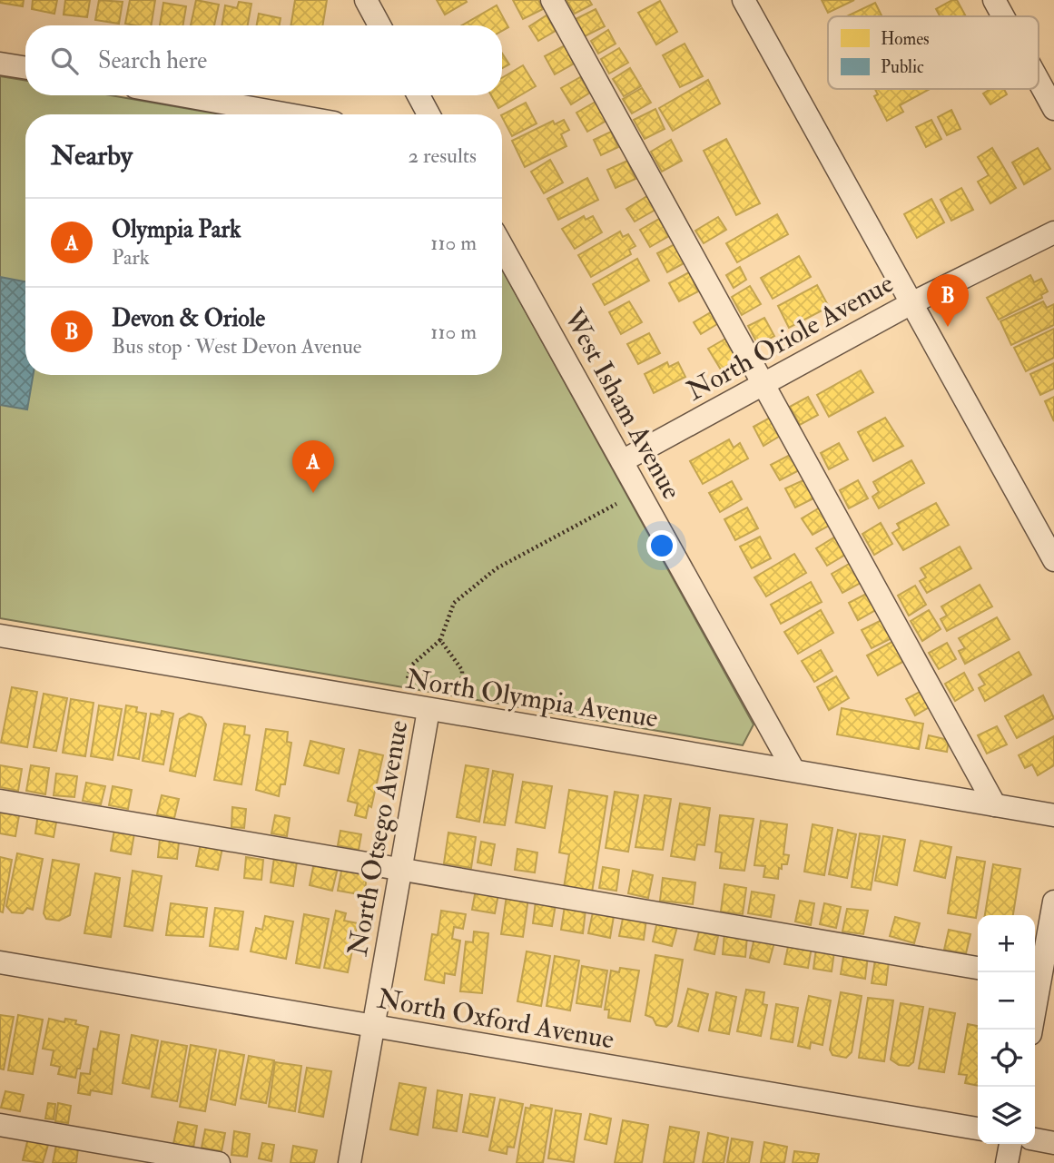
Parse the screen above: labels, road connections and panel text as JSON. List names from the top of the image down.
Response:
{
  "streets": {
    "street": [
      "North Oriole Avenue",
      "West Isham Avenue",
      "North Olympia Avenue",
      "North Otsego Avenue",
      "North Oxford Avenue"
    ]
  },
  "crossings": [
    ["North Oriole Avenue", "West Isham Avenue"],
    ["West Isham Avenue", "North Olympia Avenue"],
    ["North Olympia Avenue", "North Otsego Avenue"],
    ["North Otsego Avenue", "North Oxford Avenue"]
  ],
  "legend": ["Homes", "Public"],
  "page": {
    "search": "Search here",
    "heading": ["Nearby", "2 results"],
    "list": [
      {
        "mark": "A",
        "name": "Olympia Park",
        "note": "Park",
        "value": "110 m"
      },
      {
        "mark": "B",
        "name": "Devon & Oriole",
        "note": "Bus stop · West Devon Avenue",
        "value": "110 m"
      }
    ],
    "pins": ["B", "A"],
    "map_buttons": ["+", "−"]
  }
}
